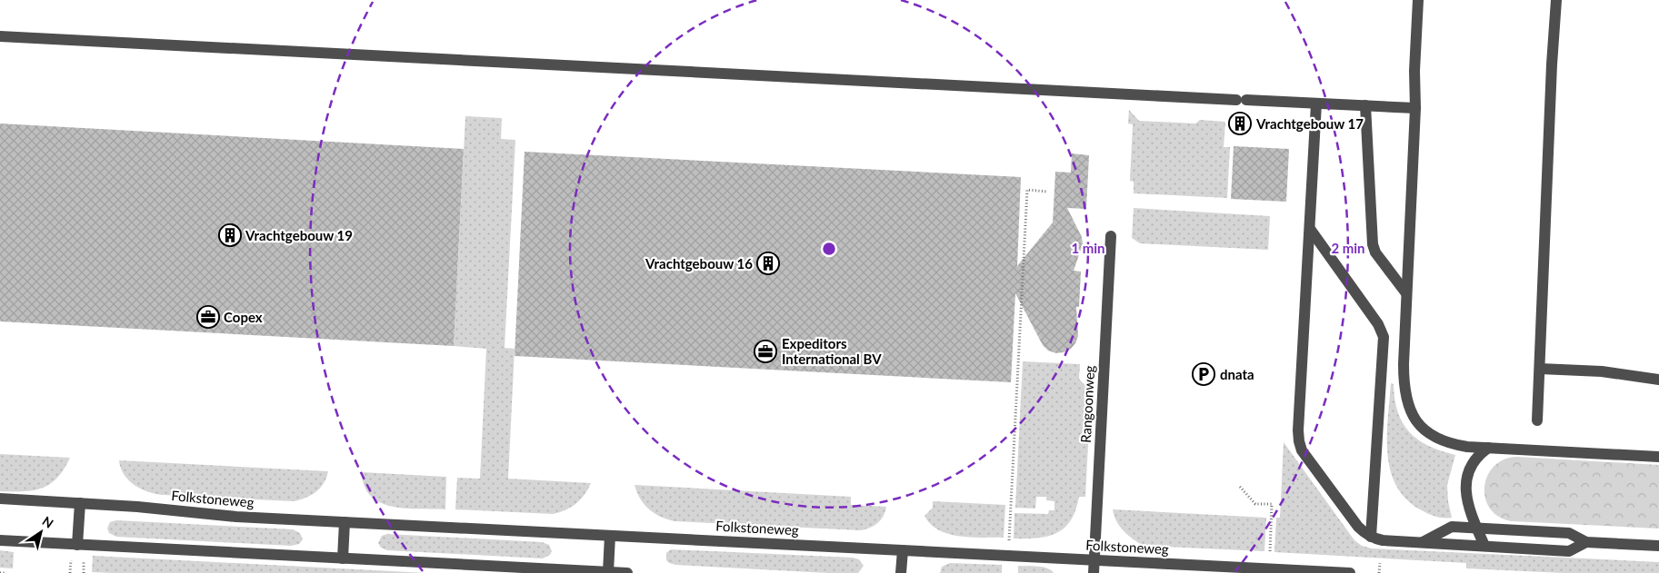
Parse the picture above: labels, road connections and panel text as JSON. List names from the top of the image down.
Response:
{
  "streets": {
    "street": ["Rangoonweg", "Folkstoneweg"]
  },
  "crossings": [
    ["Rangoonweg", "Folkstoneweg"]
  ],
  "places": {
    "building": ["Vrachtgebouw 17", "Vrachtgebouw 19", "Vrachtgebouw 16"],
    "office": ["Copex", "Expeditors International BV"],
    "parking": ["dnata"]
  },
  "north": "top right",
  "rings": ["1 min", "2 min"]
}
